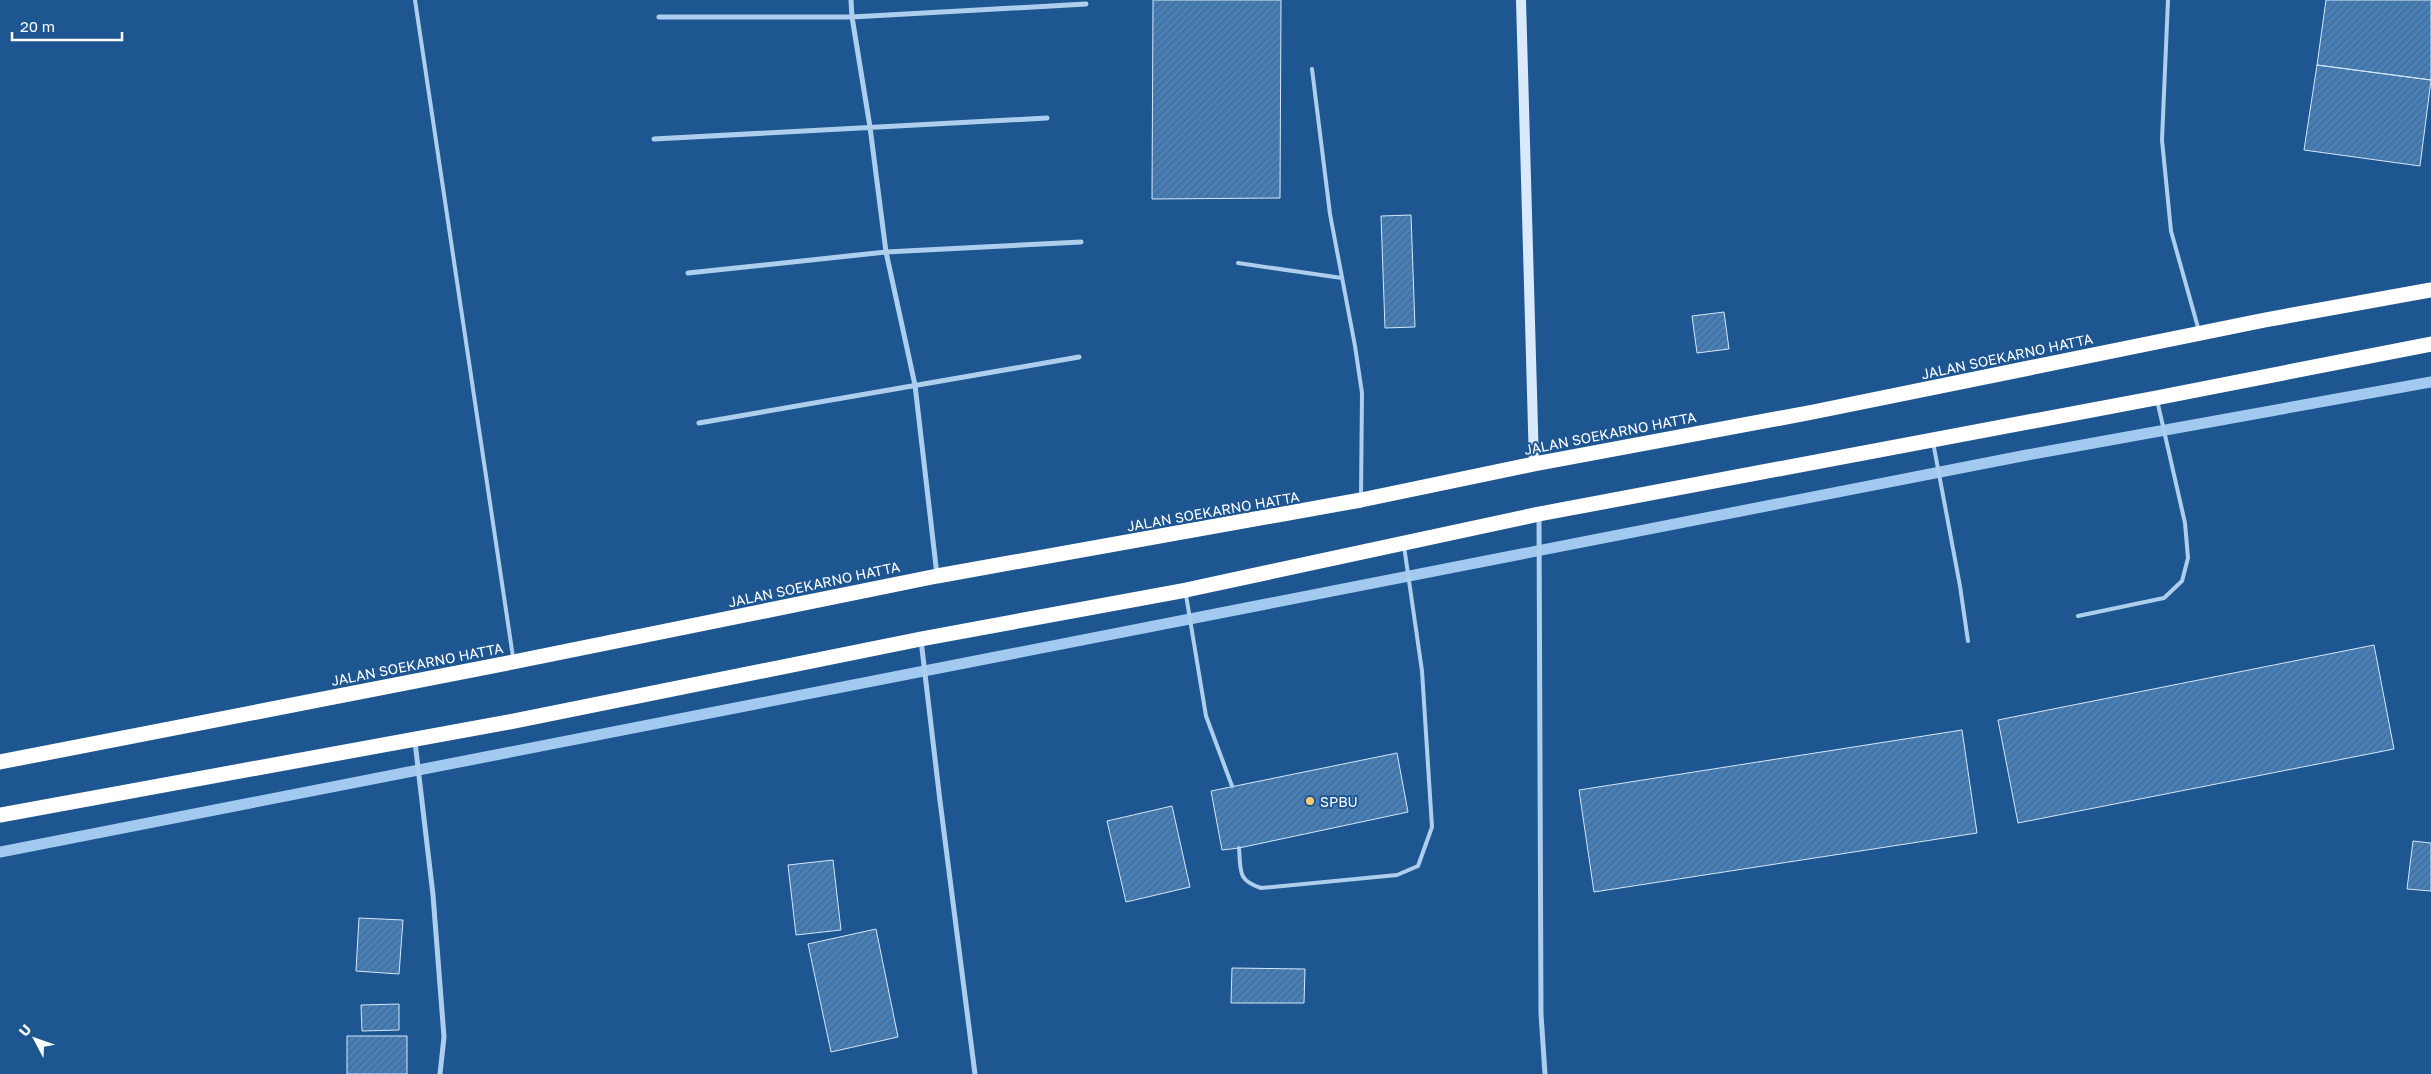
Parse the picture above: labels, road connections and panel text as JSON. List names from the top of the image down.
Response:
{
  "streets": {
    "highway": ["JALAN SOEKARNO HATTA"]
  },
  "places": ["SPBU"],
  "scale_bar": "20 m",
  "north": "top left"
}
